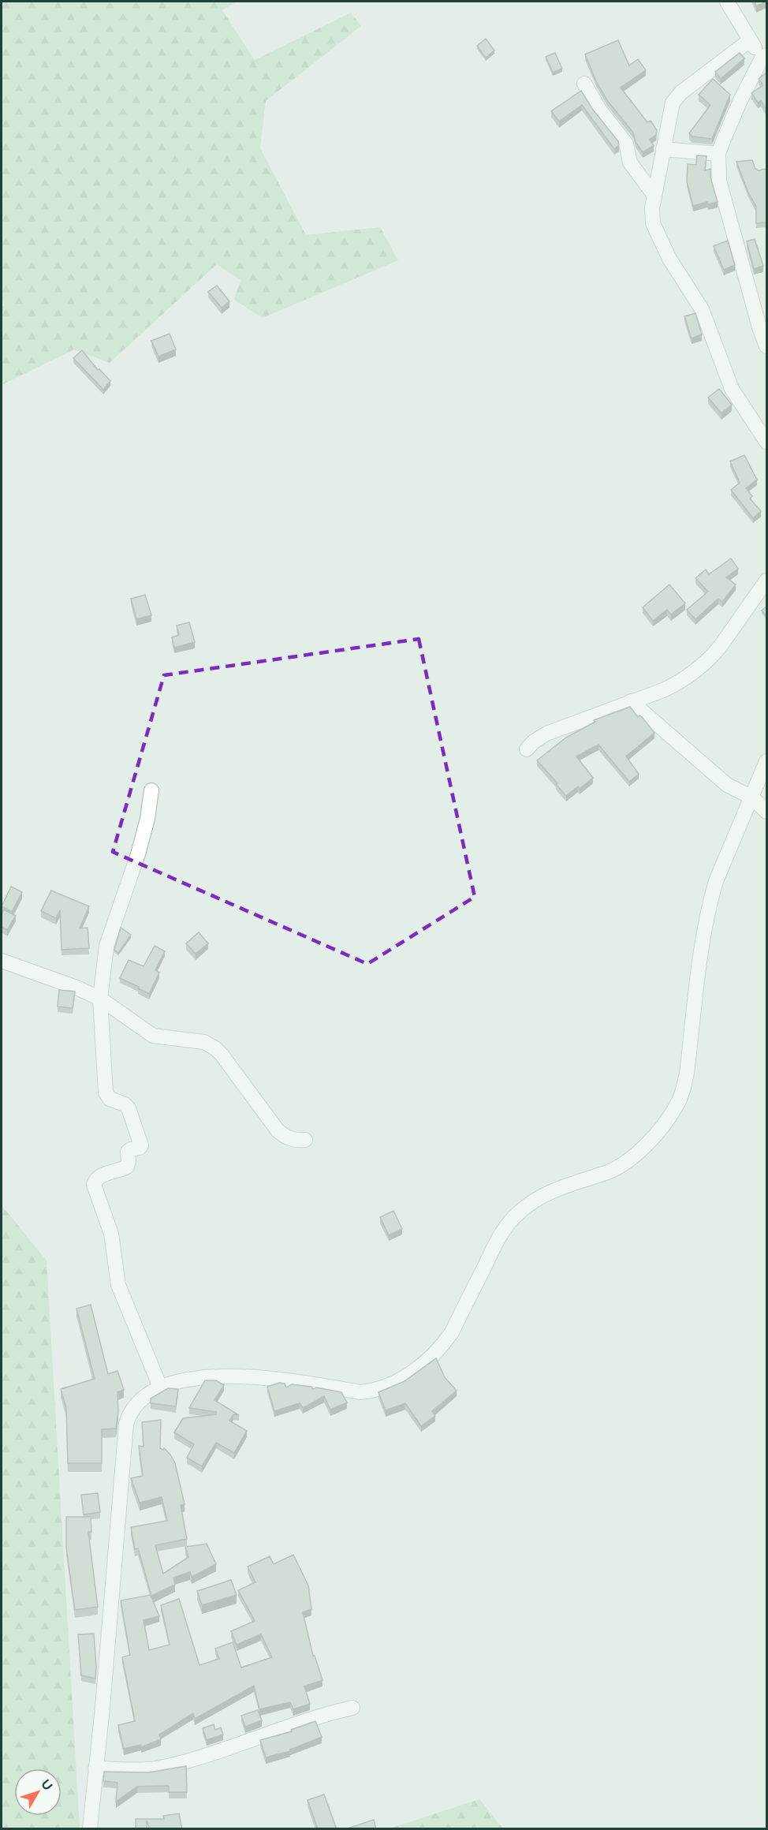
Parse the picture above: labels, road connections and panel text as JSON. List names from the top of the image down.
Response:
{
  "north": "top right"
}
